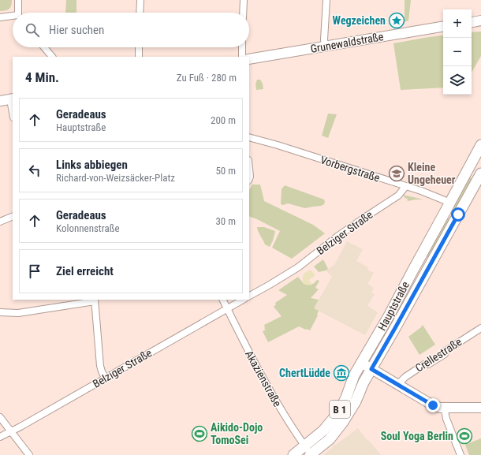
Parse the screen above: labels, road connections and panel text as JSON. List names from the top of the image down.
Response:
{
  "streets": {
    "main road": ["Grunewaldstraße", "Hauptstraße", "B 1"],
    "street": [
      "Vorbergstraße",
      "Belziger Straße",
      "Crellestraße",
      "Akazienstraße"
    ]
  },
  "crossings": [
    ["Vorbergstraße", "Belziger Straße"],
    ["Vorbergstraße", "Hauptstraße"],
    ["Belziger Straße", "Akazienstraße"],
    ["Hauptstraße", "Akazienstraße"]
  ],
  "places": {
    "place": ["Wegzeichen"],
    "school or university": ["Kleine Ungeheuer"],
    "museum": ["ChertLüdde"],
    "sports": ["Aikido-Dojo TomoSei", "Soul Yoga Berlin"]
  },
  "page": {
    "map_buttons": ["+", "−"],
    "search": "Hier suchen",
    "heading": ["4 Min.", "Zu Fuß · 280 m"],
    "list": [
      ["Geradeaus", "Hauptstraße", "200 m"],
      ["Links abbiegen", "Richard-von-Weizsäcker-Platz", "50 m"],
      ["Geradeaus", "Kolonnenstraße", "30 m"],
      "Ziel erreicht"
    ]
  }
}
